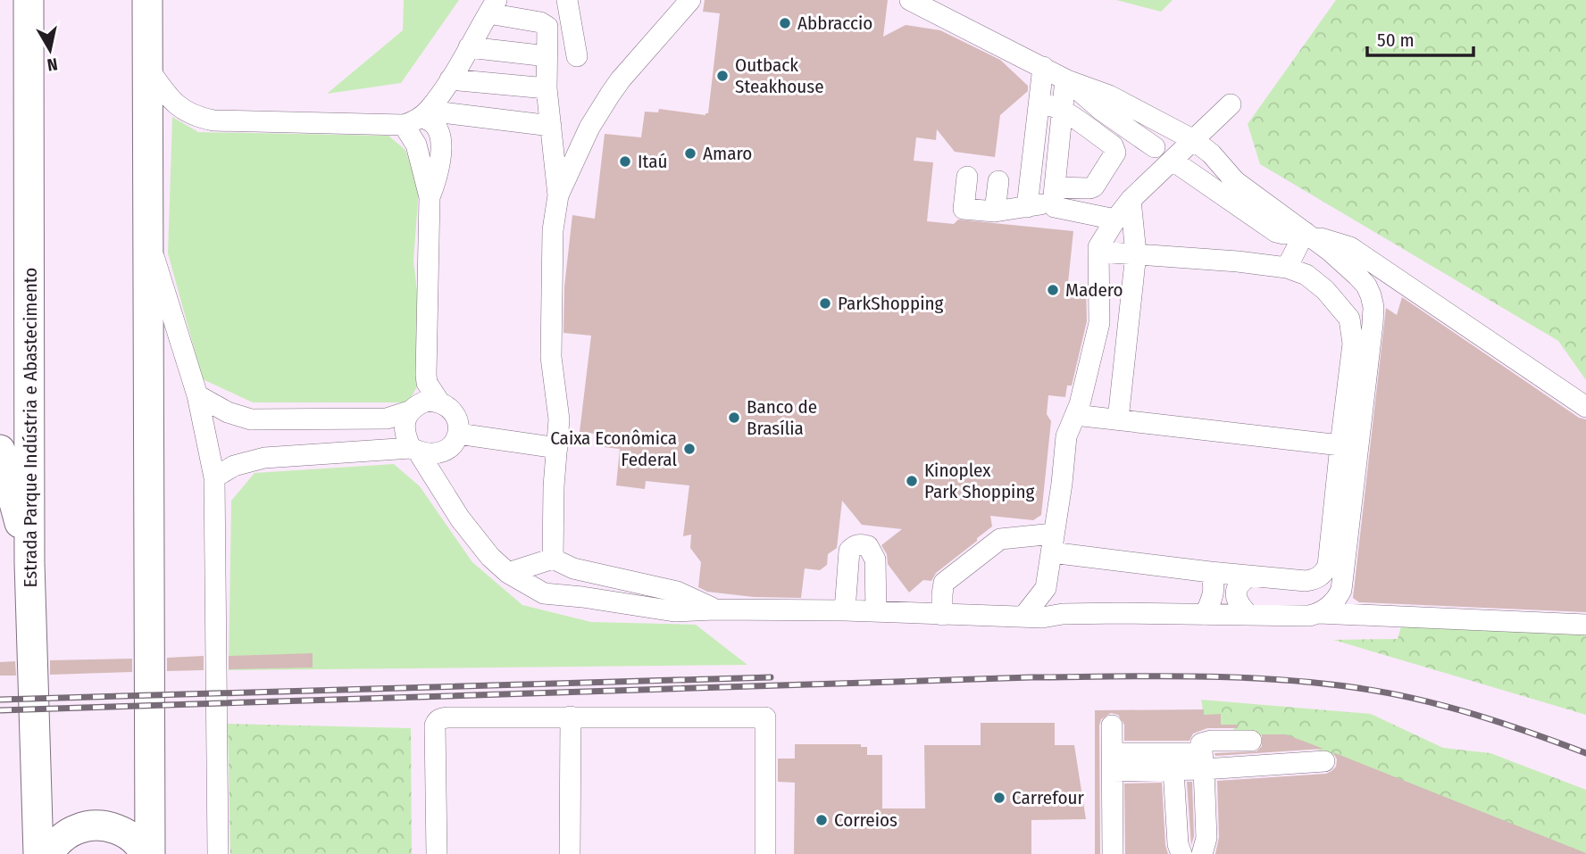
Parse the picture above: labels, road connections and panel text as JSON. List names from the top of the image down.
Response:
{
  "streets": {
    "highway": ["Estrada Parque Indústria e Abastecimento"]
  },
  "places": [
    "Abbraccio",
    "Outback Steakhouse",
    "Amaro",
    "Itaú",
    "Madero",
    "ParkShopping",
    "Banco de Brasília",
    "Caixa Econômica Federal",
    "Kinoplex Park Shopping",
    "Carrefour",
    "Correios"
  ],
  "scale_bar": "50 m",
  "north": "bottom"
}
